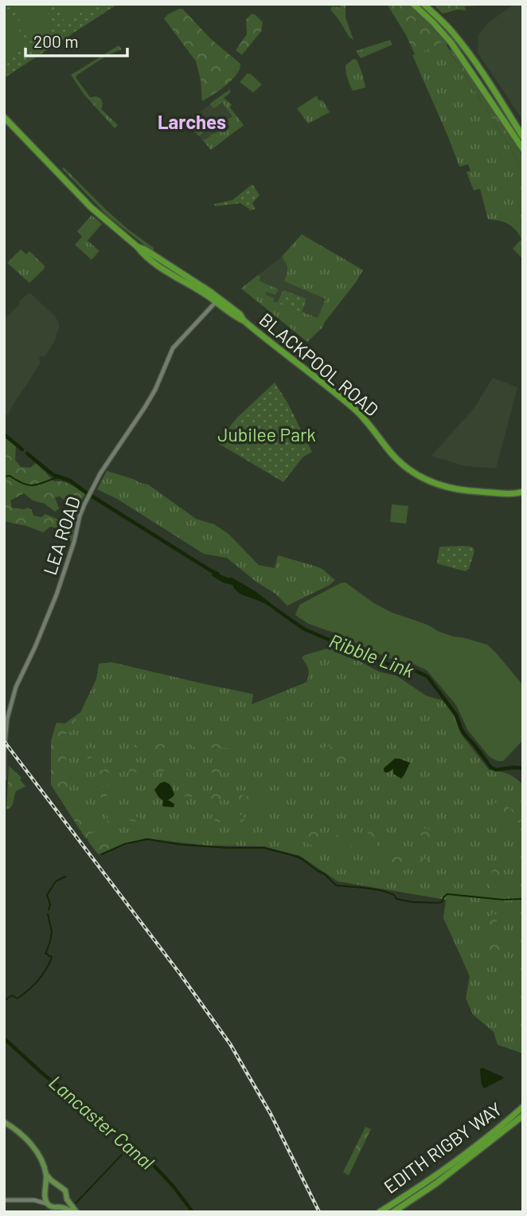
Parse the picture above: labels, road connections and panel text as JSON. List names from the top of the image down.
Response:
{
  "streets": {
    "highway": ["BLACKPOOL ROAD", "EDITH RIGBY WAY"],
    "street": ["LEA ROAD"]
  },
  "crossings": [
    ["BLACKPOOL ROAD", "LEA ROAD"]
  ],
  "districts": ["Larches"],
  "water": ["Ribble Link", "Lancaster Canal"],
  "parks": ["Jubilee Park"],
  "scale_bar": "200 m"
}
